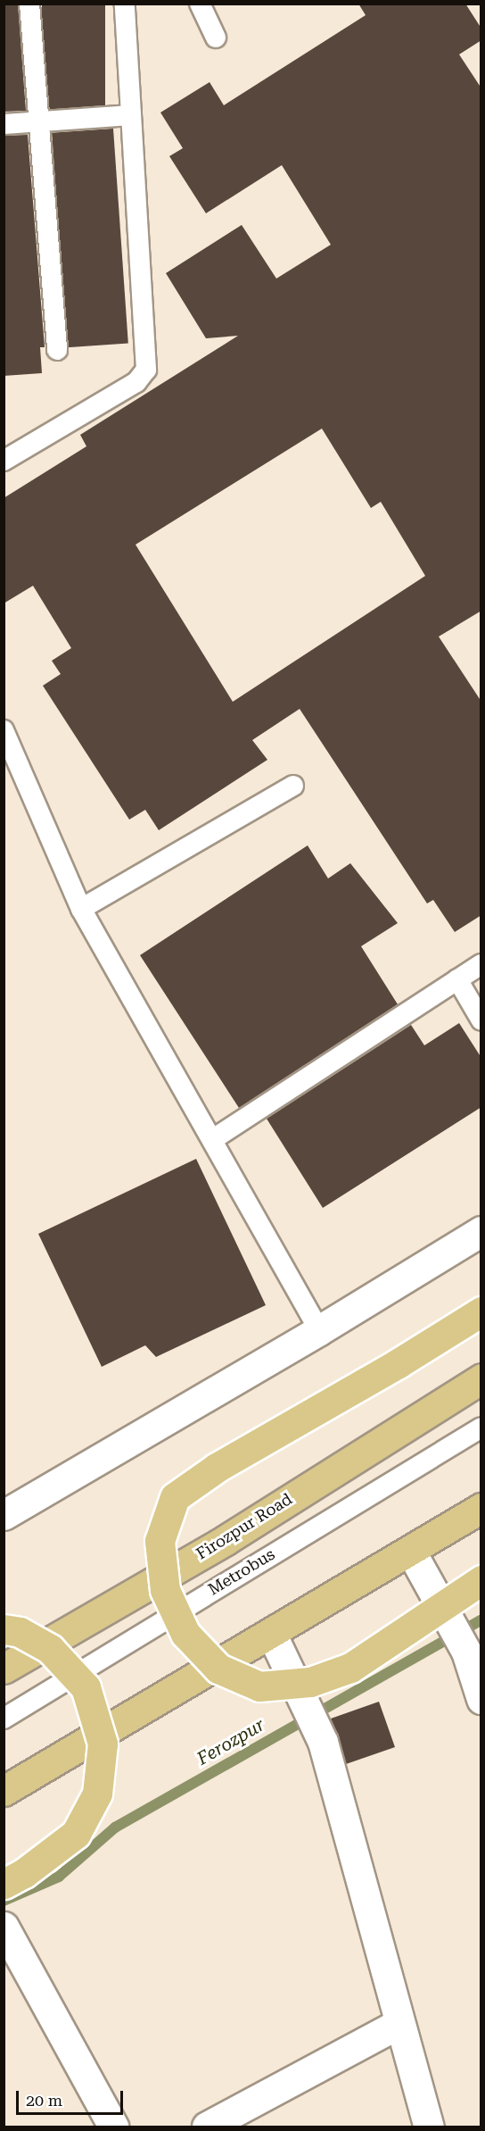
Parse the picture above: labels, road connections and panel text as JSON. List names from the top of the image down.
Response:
{
  "streets": {
    "main road": ["Firozpur Road"],
    "lane": ["Metrobus"]
  },
  "water": ["Ferozpur"],
  "scale_bar": "20 m"
}
